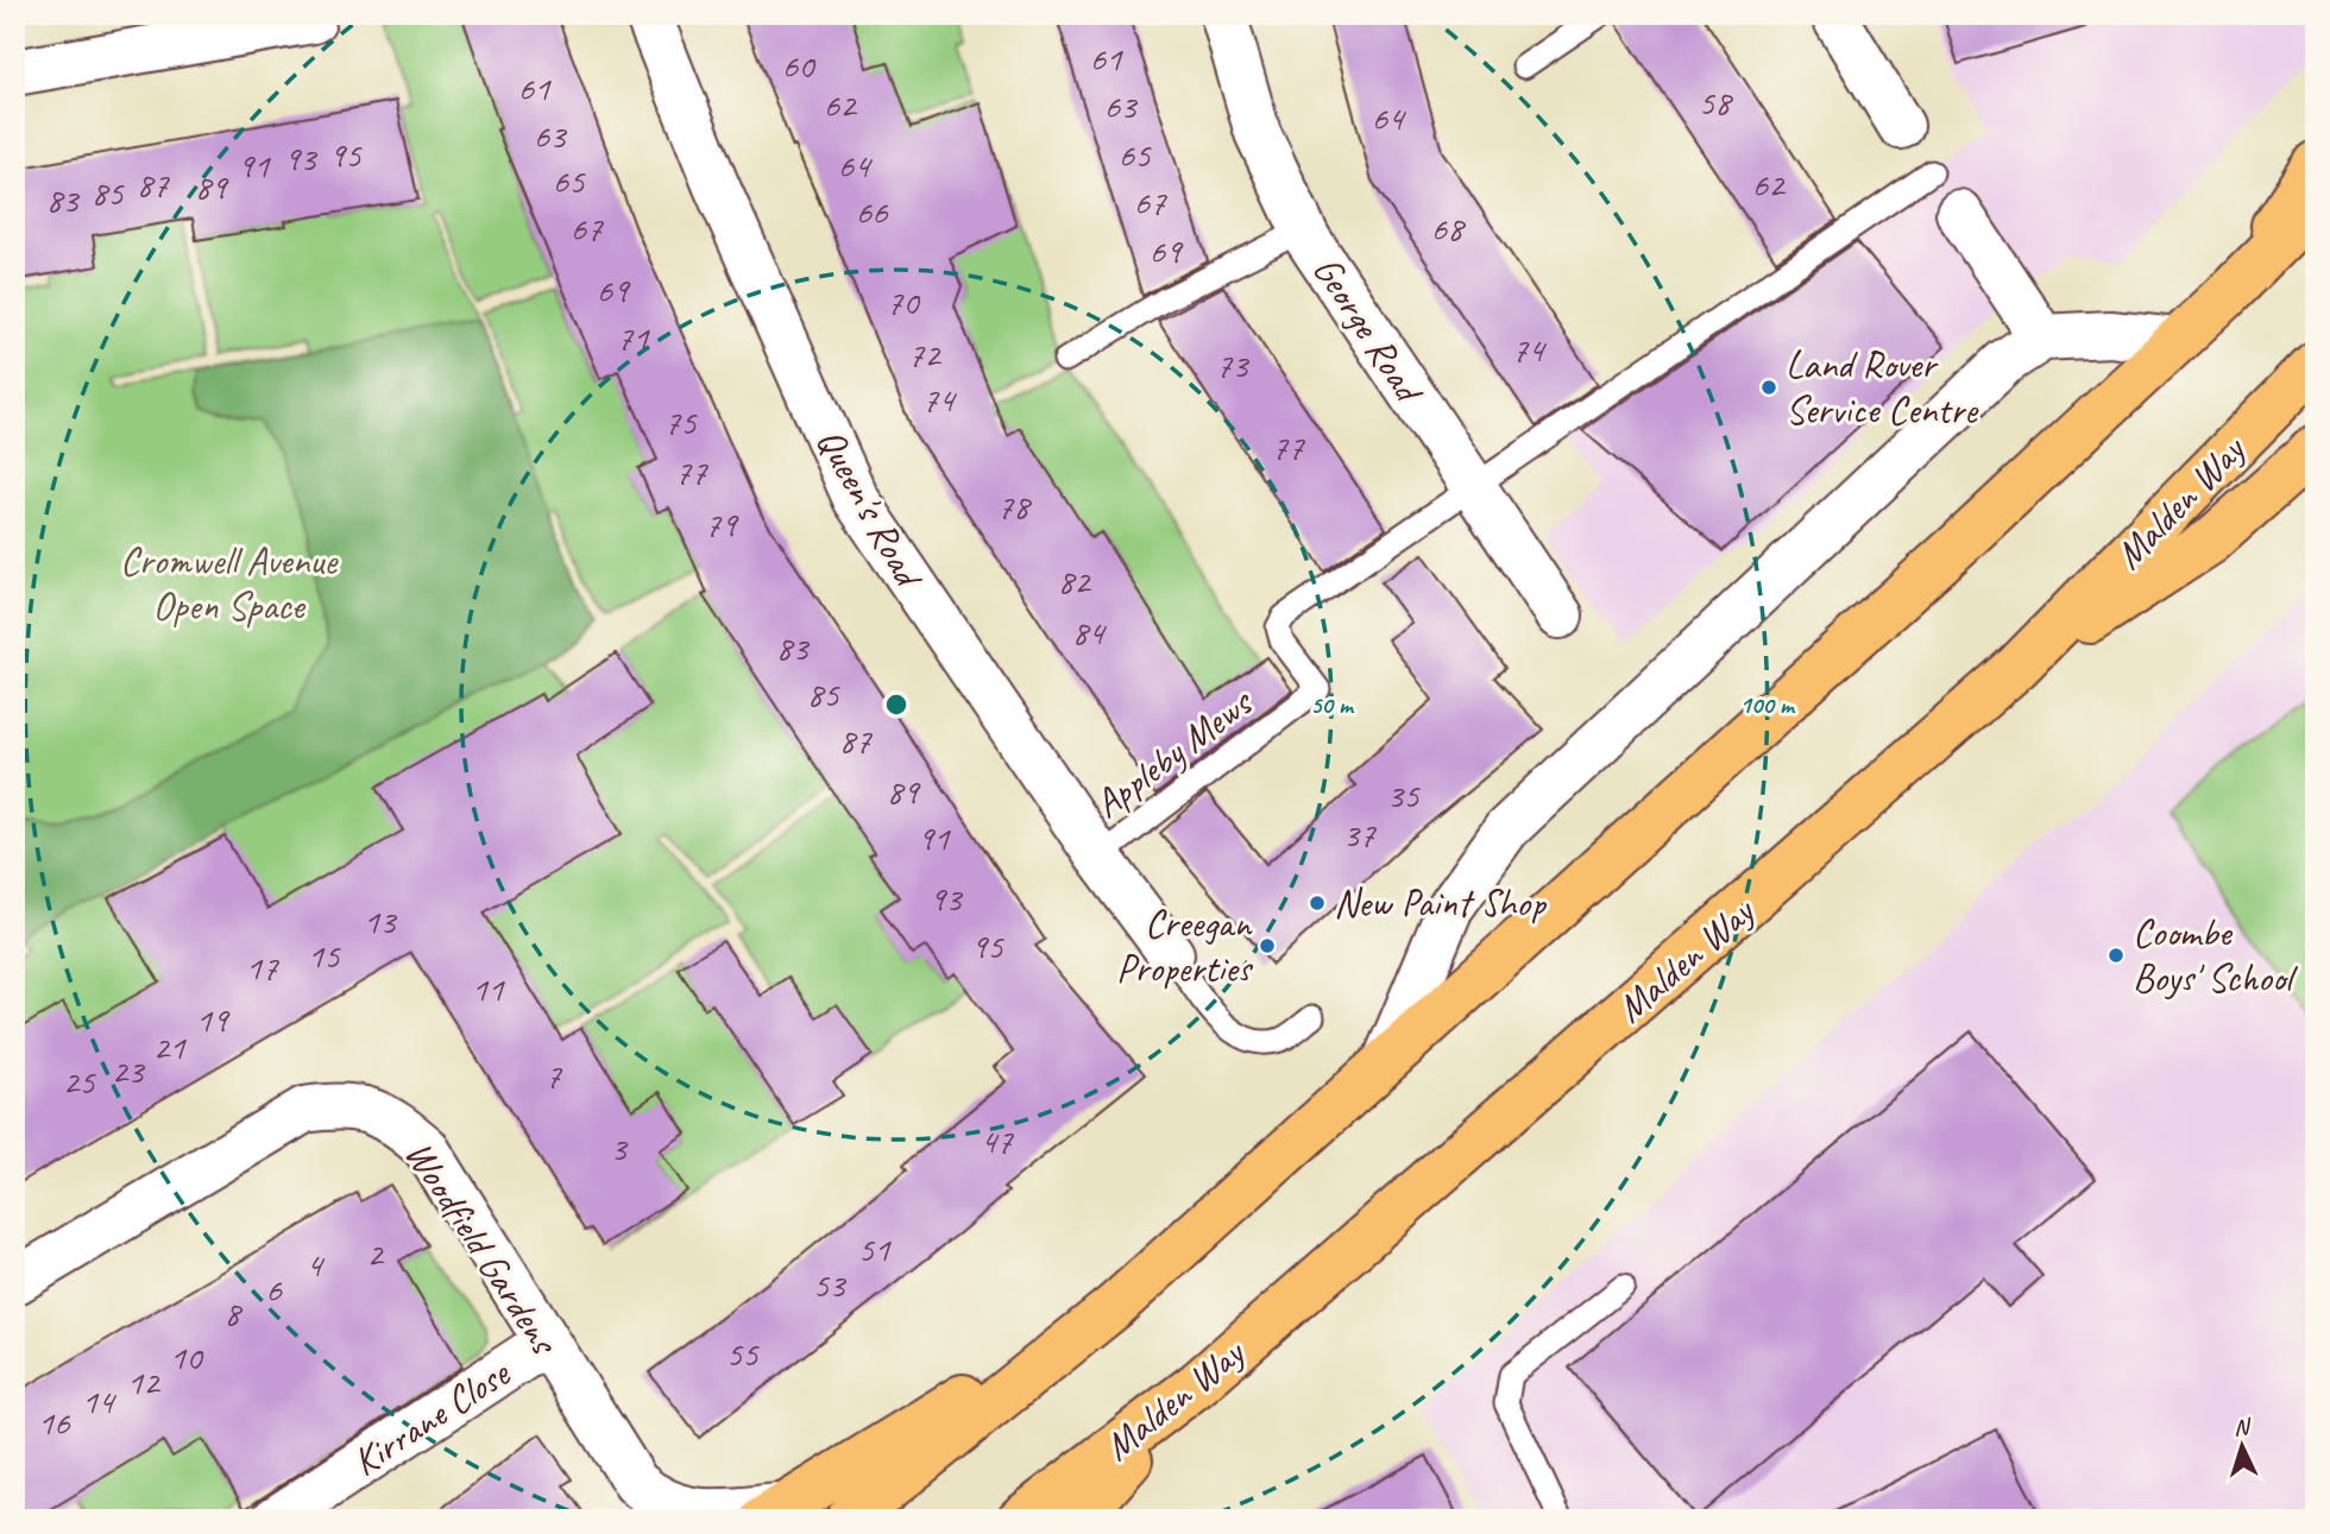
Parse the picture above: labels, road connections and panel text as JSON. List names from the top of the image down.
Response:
{
  "streets": {
    "highway": ["Malden Way"],
    "street": [
      "George Road",
      "Queen's Road",
      "Woodfield Gardens",
      "Kirrane Close"
    ],
    "lane": ["Appleby Mews"]
  },
  "crossings": [
    ["George Road", "Appleby Mews"],
    ["Queen's Road", "Appleby Mews"],
    ["Woodfield Gardens", "Kirrane Close"]
  ],
  "parks": ["Cromwell Avenue Open Space"],
  "places": [
    "Land Rover Service Centre",
    "New Paint Shop",
    "Creegan Properties",
    "Coombe Boys' School"
  ],
  "house_numbers": [
    "61",
    "60",
    "61",
    "58",
    "62",
    "63",
    "64",
    "63",
    "95",
    "65",
    "93",
    "91",
    "64",
    "65",
    "87",
    "62",
    "89",
    "85",
    "83",
    "67",
    "66",
    "67",
    "68",
    "69",
    "69",
    "70",
    "71",
    "74",
    "72",
    "73",
    "74",
    "75",
    "77",
    "77",
    "78",
    "79",
    "82",
    "84",
    "83",
    "85",
    "87",
    "89",
    "35",
    "37",
    "91",
    "93",
    "13",
    "95",
    "15",
    "17",
    "11",
    "19",
    "21",
    "23",
    "7",
    "25",
    "47",
    "3",
    "51",
    "2",
    "4",
    "53",
    "6",
    "8",
    "55",
    "10",
    "12",
    "14",
    "16"
  ],
  "north": "top",
  "rings": ["50 m", "100 m"]
}
